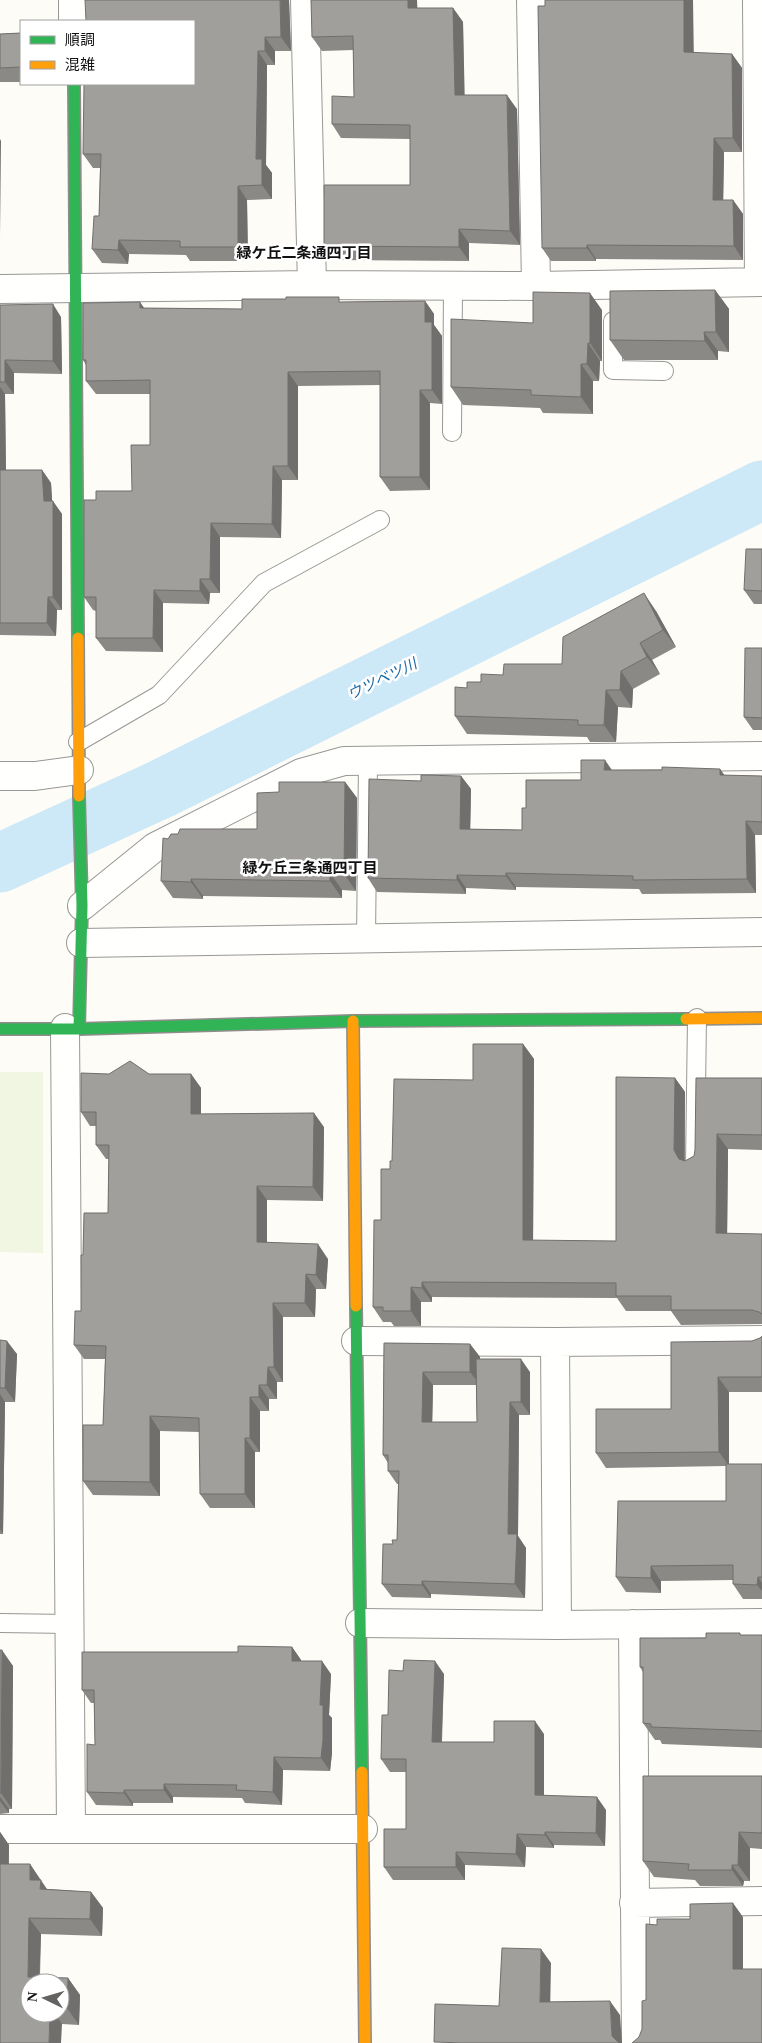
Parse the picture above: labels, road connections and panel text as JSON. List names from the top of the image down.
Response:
{
  "districts": ["緑ケ丘二条通四丁目", "緑ケ丘三条通四丁目"],
  "water": ["ウツベツ川"],
  "legend": ["順調", "混雑"],
  "north": "left"
}
